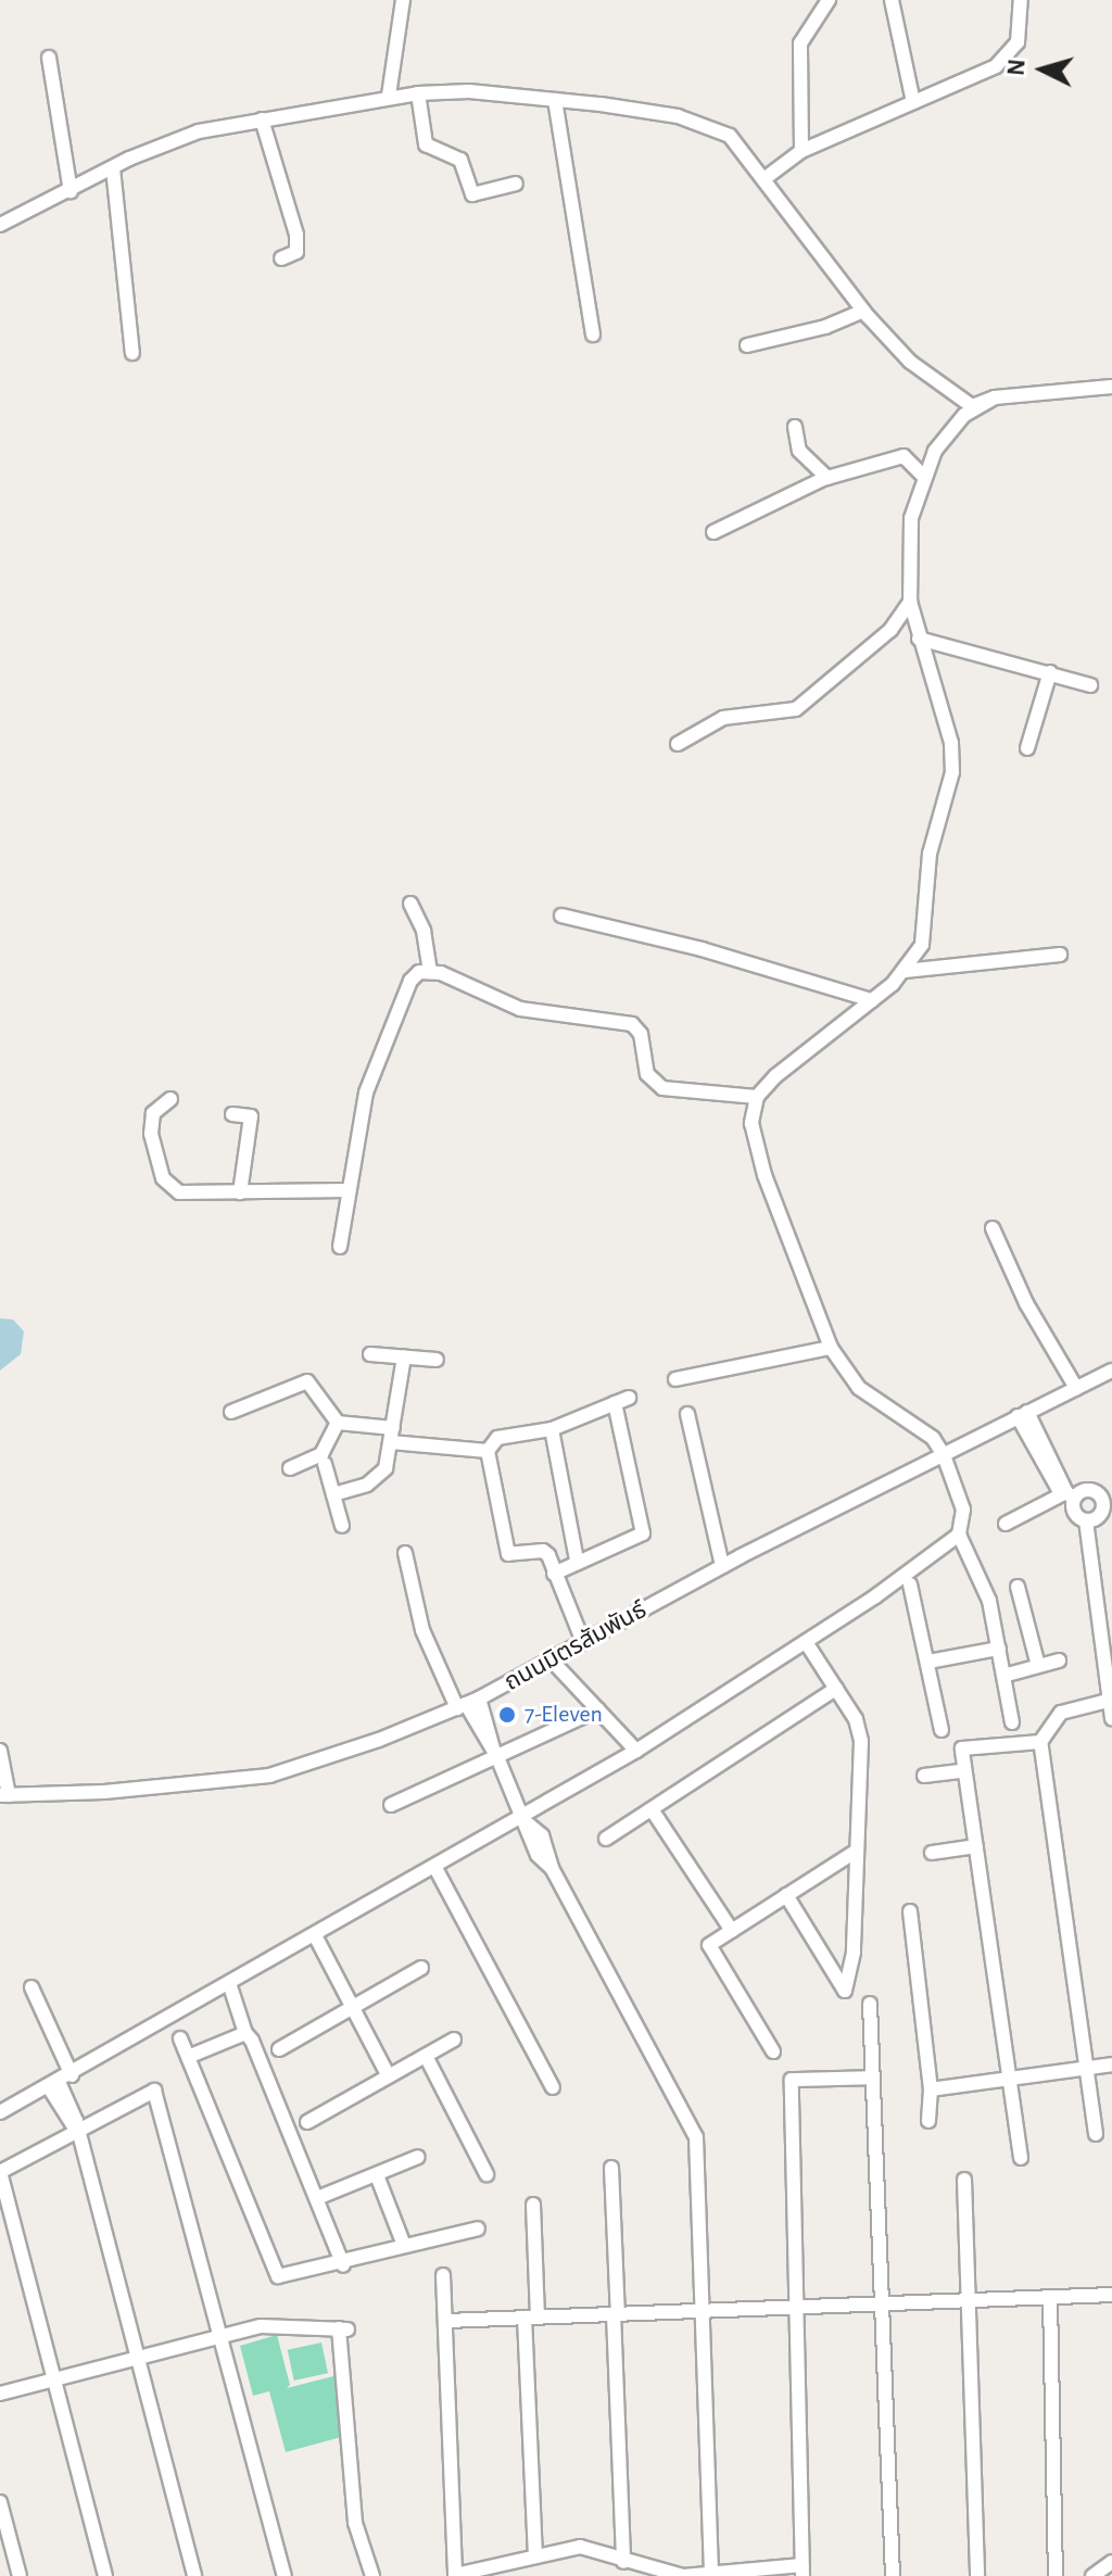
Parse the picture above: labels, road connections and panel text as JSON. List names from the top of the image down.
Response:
{
  "streets": {
    "street": ["ถนนมิตรสัมพันธ์"]
  },
  "places": ["7-Eleven"],
  "north": "left"
}
